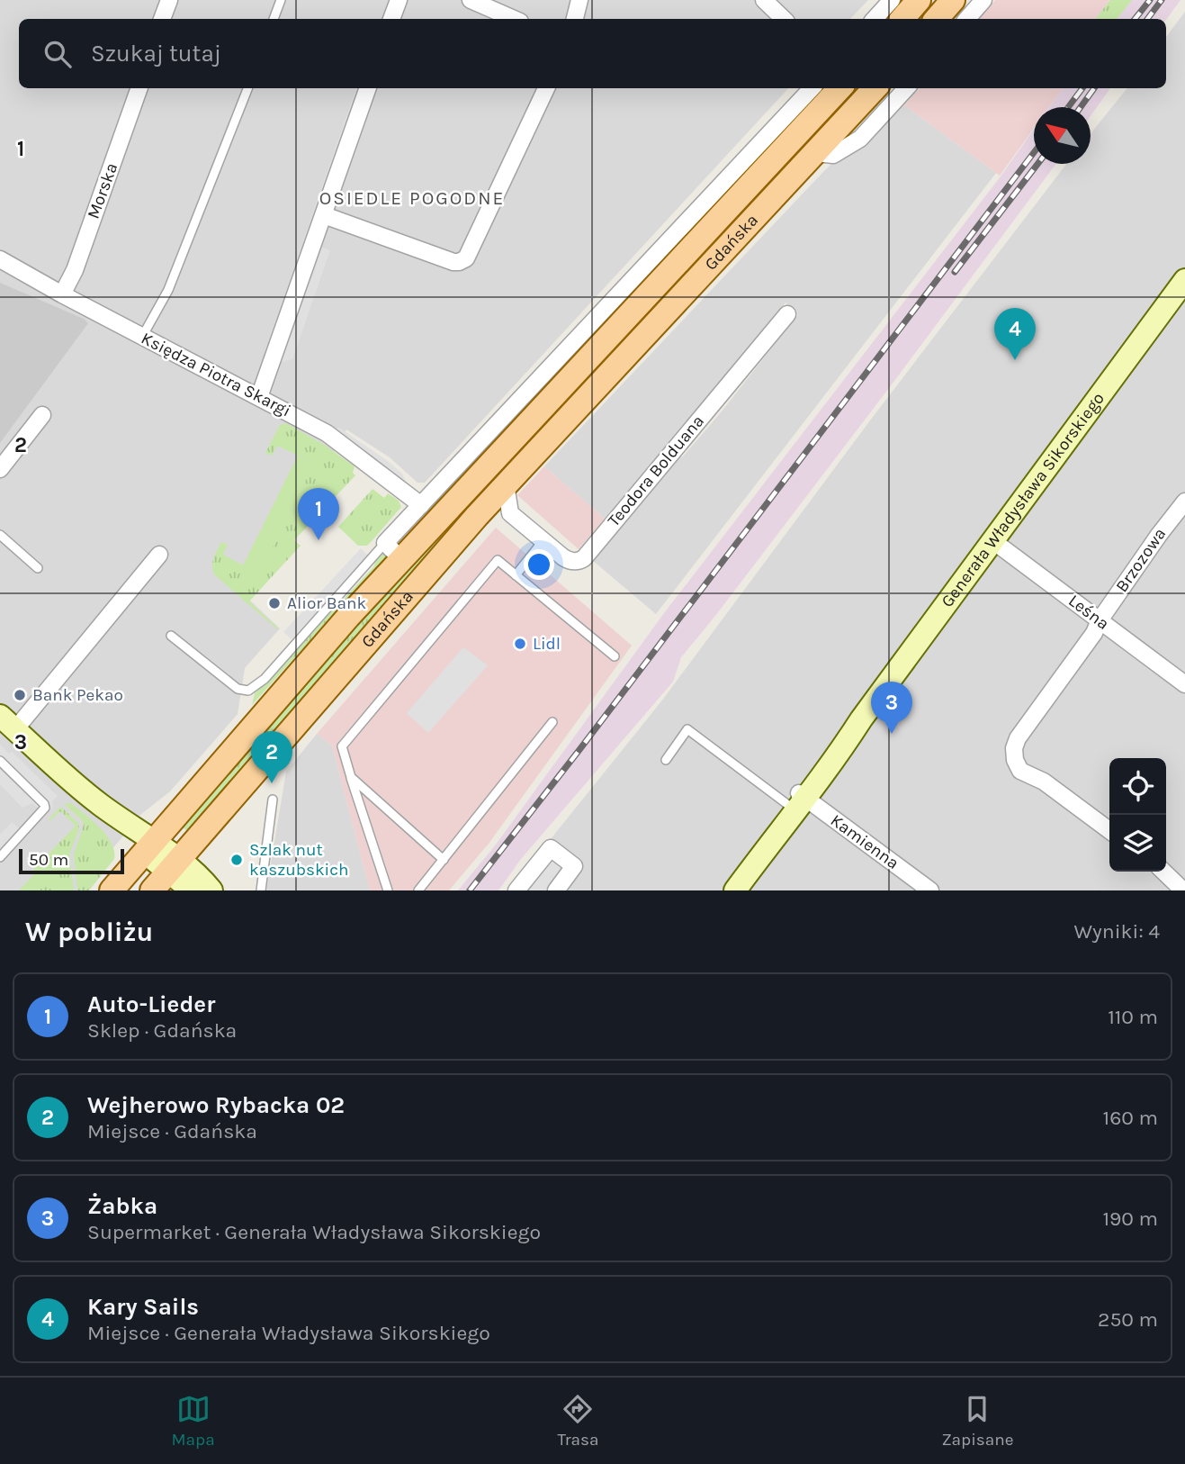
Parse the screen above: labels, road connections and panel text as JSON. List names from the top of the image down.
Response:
{
  "streets": {
    "main road": ["Gdańska"],
    "street": [
      "Morska",
      "Księdza Piotra Skargi",
      "Teodora Bolduana",
      "Generała Władysława Sikorskiego",
      "Brzozowa",
      "Leśna",
      "Kamienna"
    ]
  },
  "crossings": [
    ["Morska", "Księdza Piotra Skargi"],
    ["Gdańska", "Księdza Piotra Skargi"],
    ["Generała Władysława Sikorskiego", "Leśna"],
    ["Generała Władysława Sikorskiego", "Kamienna"],
    ["Brzozowa", "Leśna"]
  ],
  "districts": ["OSIEDLE POGODNE"],
  "places": [
    "Alior Bank",
    "Lidl",
    "Bank Pekao",
    "Szlak nut kaszubskich"
  ],
  "scale_bar": "50 m",
  "north": "top left",
  "page": {
    "search": "Szukaj tutaj",
    "pins": [
      "4",
      "1",
      "3",
      "2"
    ],
    "scale": "50 m",
    "heading": ["W pobliżu", "Wyniki: 4"],
    "list": [
      {
        "mark": "1",
        "name": "Auto-Lieder",
        "note": "Sklep · Gdańska",
        "value": "110 m"
      },
      {
        "mark": "2",
        "name": "Wejherowo Rybacka 02",
        "note": "Miejsce · Gdańska",
        "value": "160 m"
      },
      {
        "mark": "3",
        "name": "Żabka",
        "note": "Supermarket · Generała Władysława Sikorskiego",
        "value": "190 m"
      },
      {
        "mark": "4",
        "name": "Kary Sails",
        "note": "Miejsce · Generała Władysława Sikorskiego",
        "value": "250 m"
      }
    ],
    "nav": ["Mapa", "Trasa", "Zapisane"]
  },
  "grid": {
    "rows": ["1", "2", "3"]
  }
}
